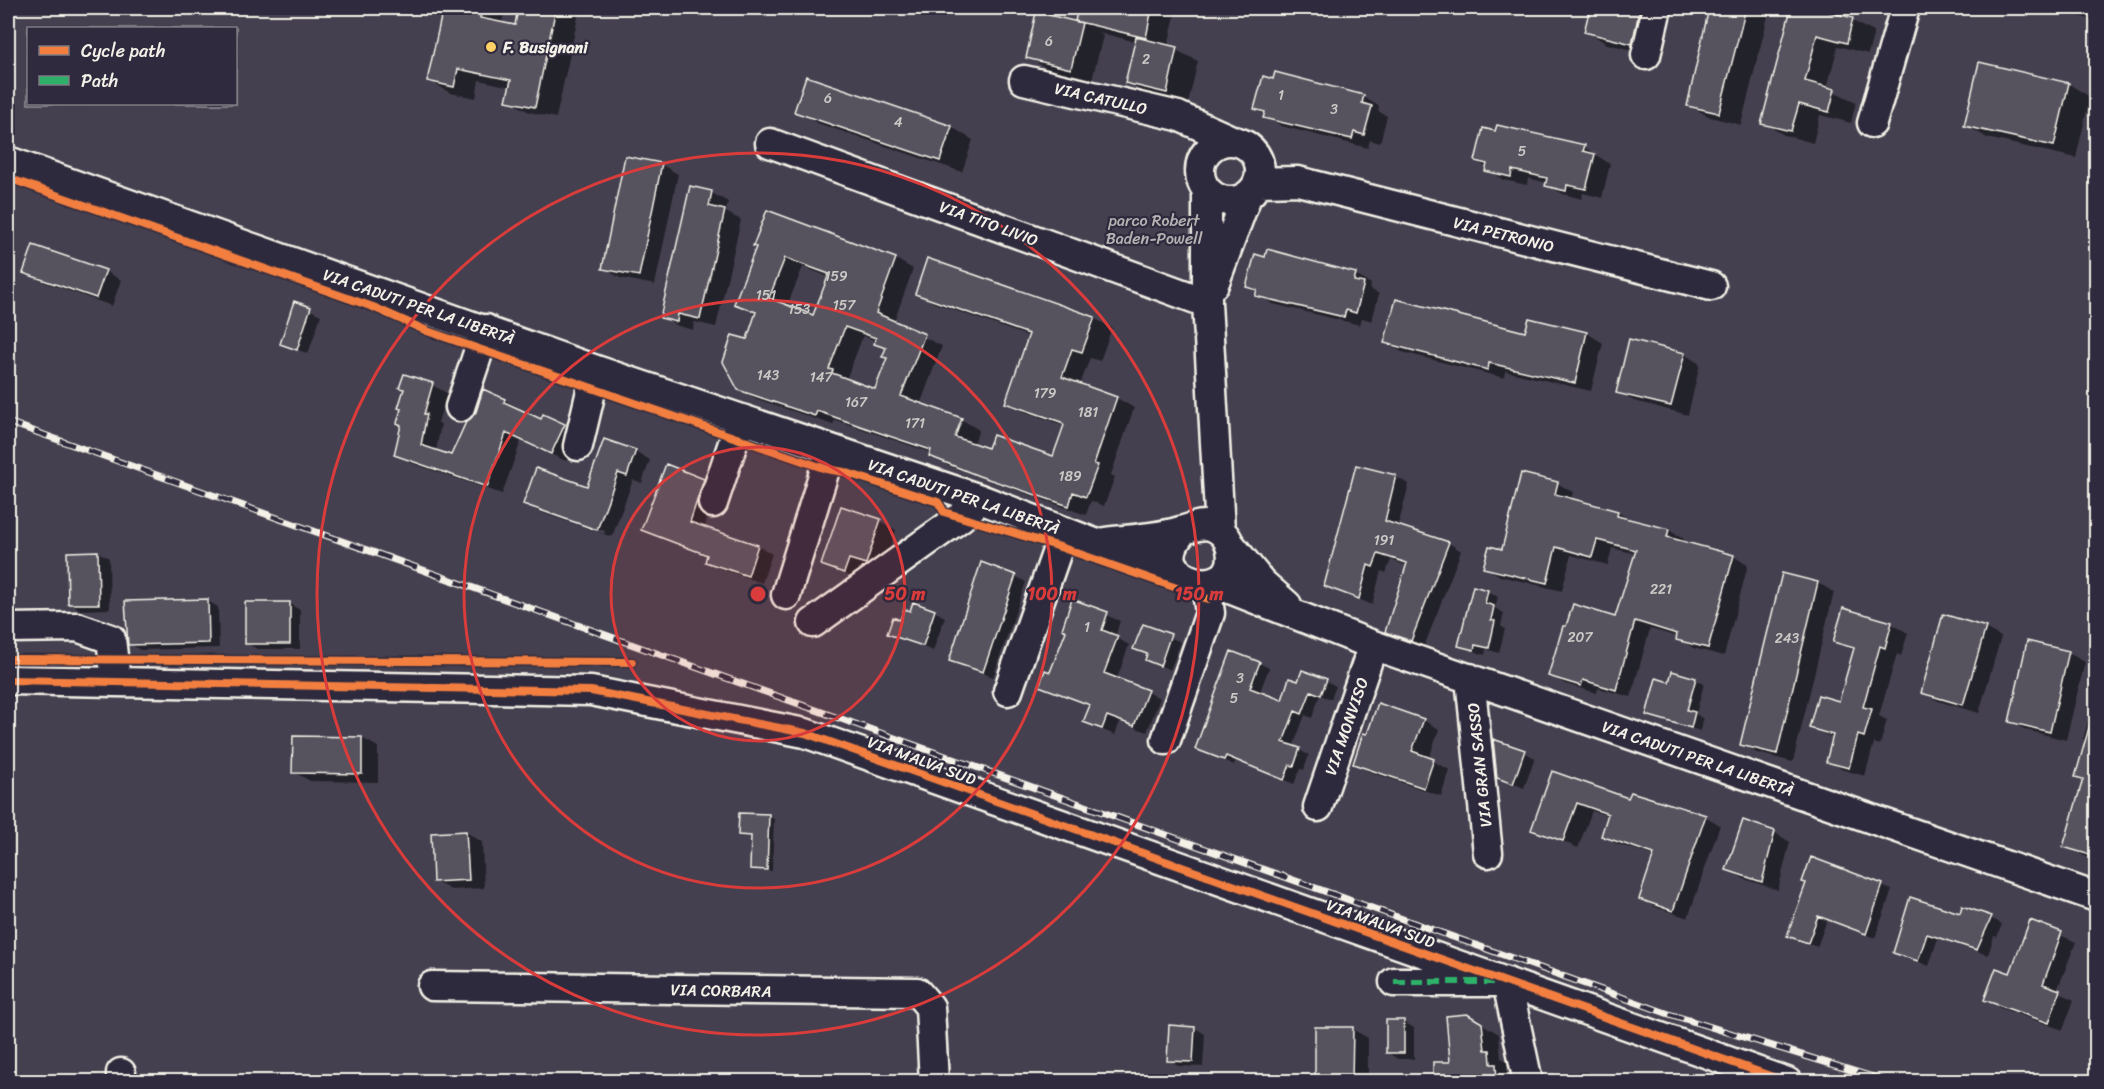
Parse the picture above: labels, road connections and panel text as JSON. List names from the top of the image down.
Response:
{
  "streets": {
    "street": [
      "VIA CATULLO",
      "VIA TITO LIVIO",
      "VIA PETRONIO",
      "VIA CADUTI PER LA LIBERTÀ",
      "VIA MONVISO",
      "VIA MALVA SUD",
      "VIA GRAN SASSO",
      "VIA CORBARA"
    ]
  },
  "crossings": [
    ["VIA CATULLO", "VIA PETRONIO"],
    ["VIA CADUTI PER LA LIBERTÀ", "VIA MONVISO"],
    ["VIA CADUTI PER LA LIBERTÀ", "VIA GRAN SASSO"]
  ],
  "parks": ["parco Robert Baden-Powell"],
  "places": ["F. Busignani"],
  "house_numbers": [
    "6",
    "2",
    "1",
    "6",
    "3",
    "4",
    "5",
    "159",
    "151",
    "157",
    "153",
    "143",
    "147",
    "179",
    "167",
    "181",
    "171",
    "189",
    "191",
    "221",
    "1",
    "207",
    "243",
    "3",
    "5"
  ],
  "legend": ["Cycle path", "Path"],
  "rings": ["50 m", "100 m", "150 m"]
}
